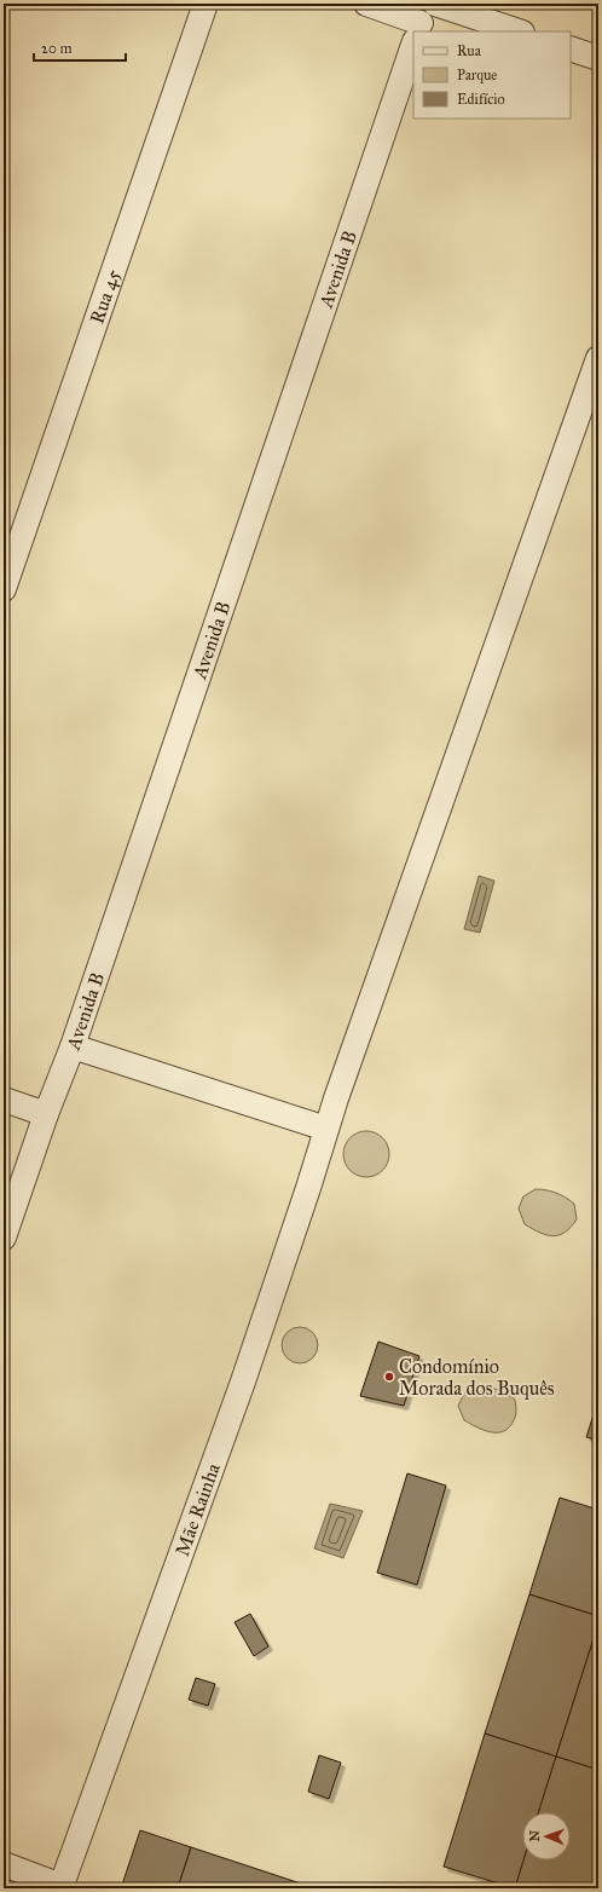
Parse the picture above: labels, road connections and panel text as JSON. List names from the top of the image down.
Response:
{
  "streets": {
    "street": ["Avenida B", "Rua 45", "Mãe Rainha"]
  },
  "places": ["Condomínio Morada dos Buquês"],
  "legend": ["Rua", "Parque", "Edifício"],
  "scale_bar": "20 m",
  "north": "left"
}
